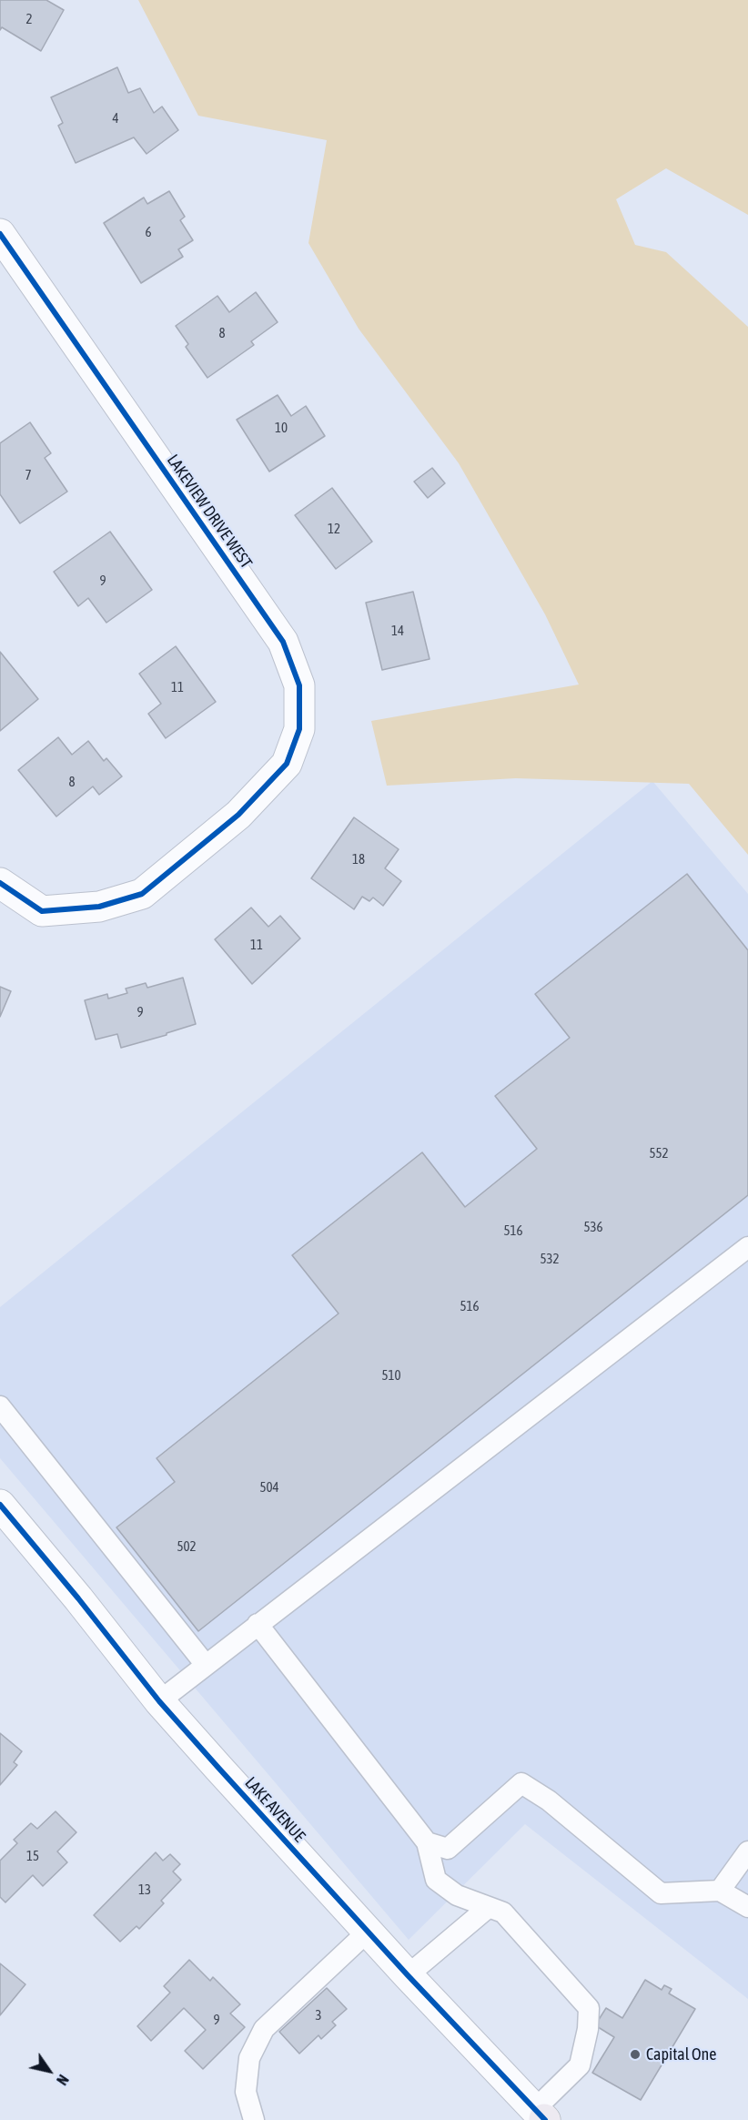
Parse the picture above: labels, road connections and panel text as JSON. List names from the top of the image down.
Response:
{
  "streets": {
    "street": ["LAKEVIEW DRIVE WEST", "LAKE AVENUE"]
  },
  "places": ["Capital One"],
  "house_numbers": [
    "2",
    "4",
    "6",
    "8",
    "10",
    "7",
    "12",
    "9",
    "14",
    "11",
    "8",
    "18",
    "11",
    "9",
    "552",
    "536",
    "516",
    "532",
    "516",
    "510",
    "504",
    "502",
    "15",
    "13",
    "3",
    "9"
  ],
  "north": "bottom right"
}
